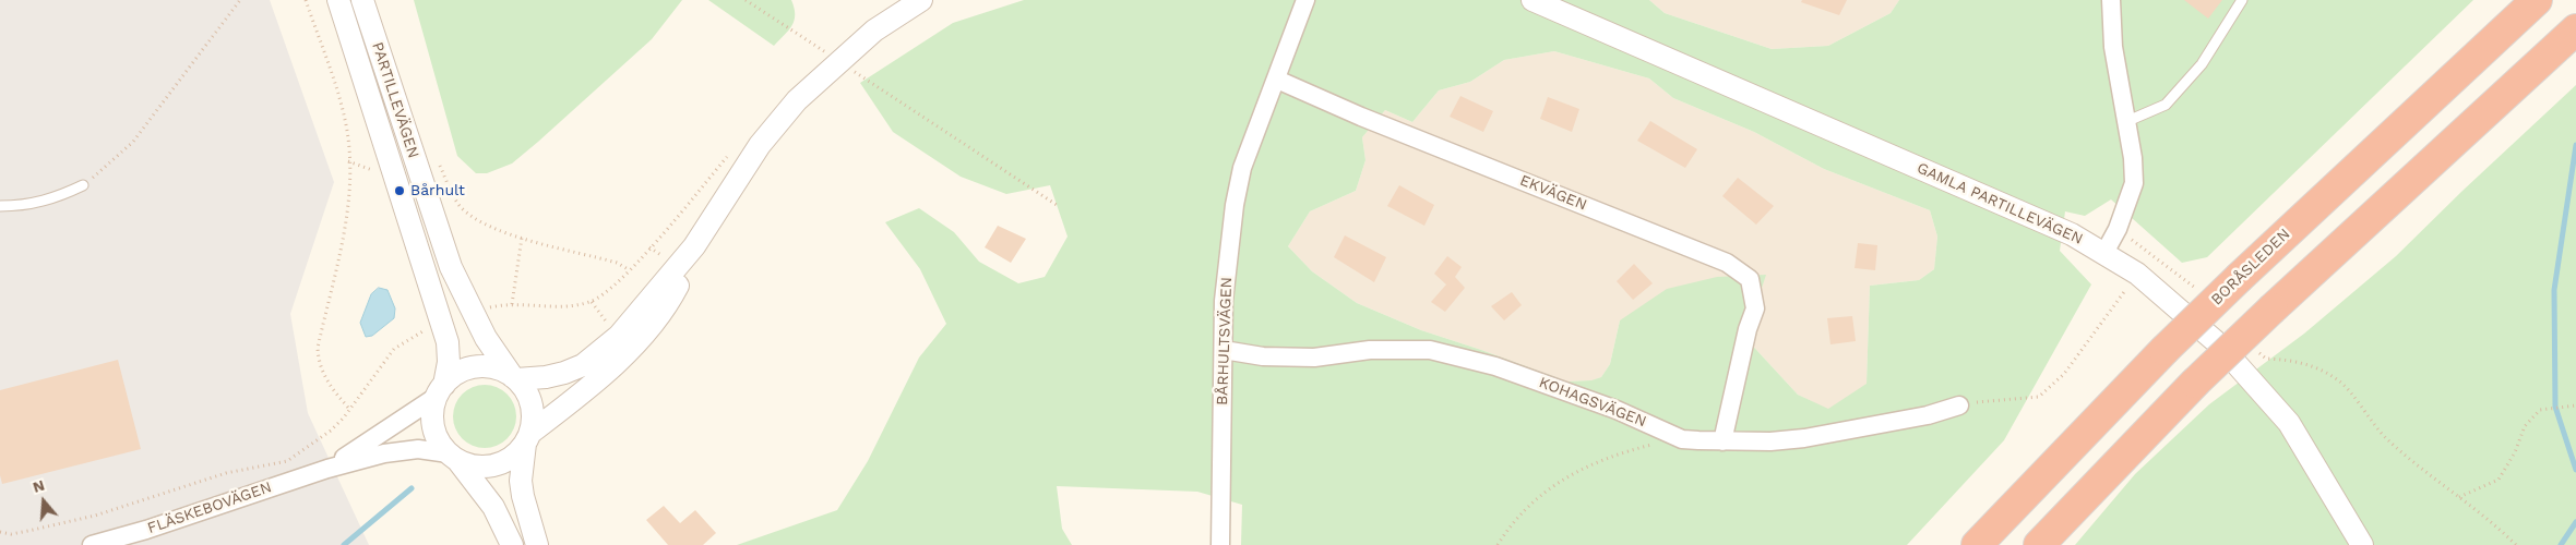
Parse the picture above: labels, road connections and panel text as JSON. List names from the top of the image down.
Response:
{
  "streets": {
    "highway": ["BORÅSLEDEN"],
    "street": [
      "PARTILLEVÄGEN",
      "EKVÄGEN",
      "GAMLA PARTILLEVÄGEN",
      "BÅRHULTSVÄGEN",
      "KOHAGSVÄGEN",
      "FLÄSKEBOVÄGEN"
    ]
  },
  "crossings": [
    ["PARTILLEVÄGEN", "FLÄSKEBOVÄGEN"],
    ["EKVÄGEN", "BÅRHULTSVÄGEN"],
    ["EKVÄGEN", "KOHAGSVÄGEN"],
    ["BÅRHULTSVÄGEN", "KOHAGSVÄGEN"]
  ],
  "places": ["Bårhult"],
  "north": "top"
}
